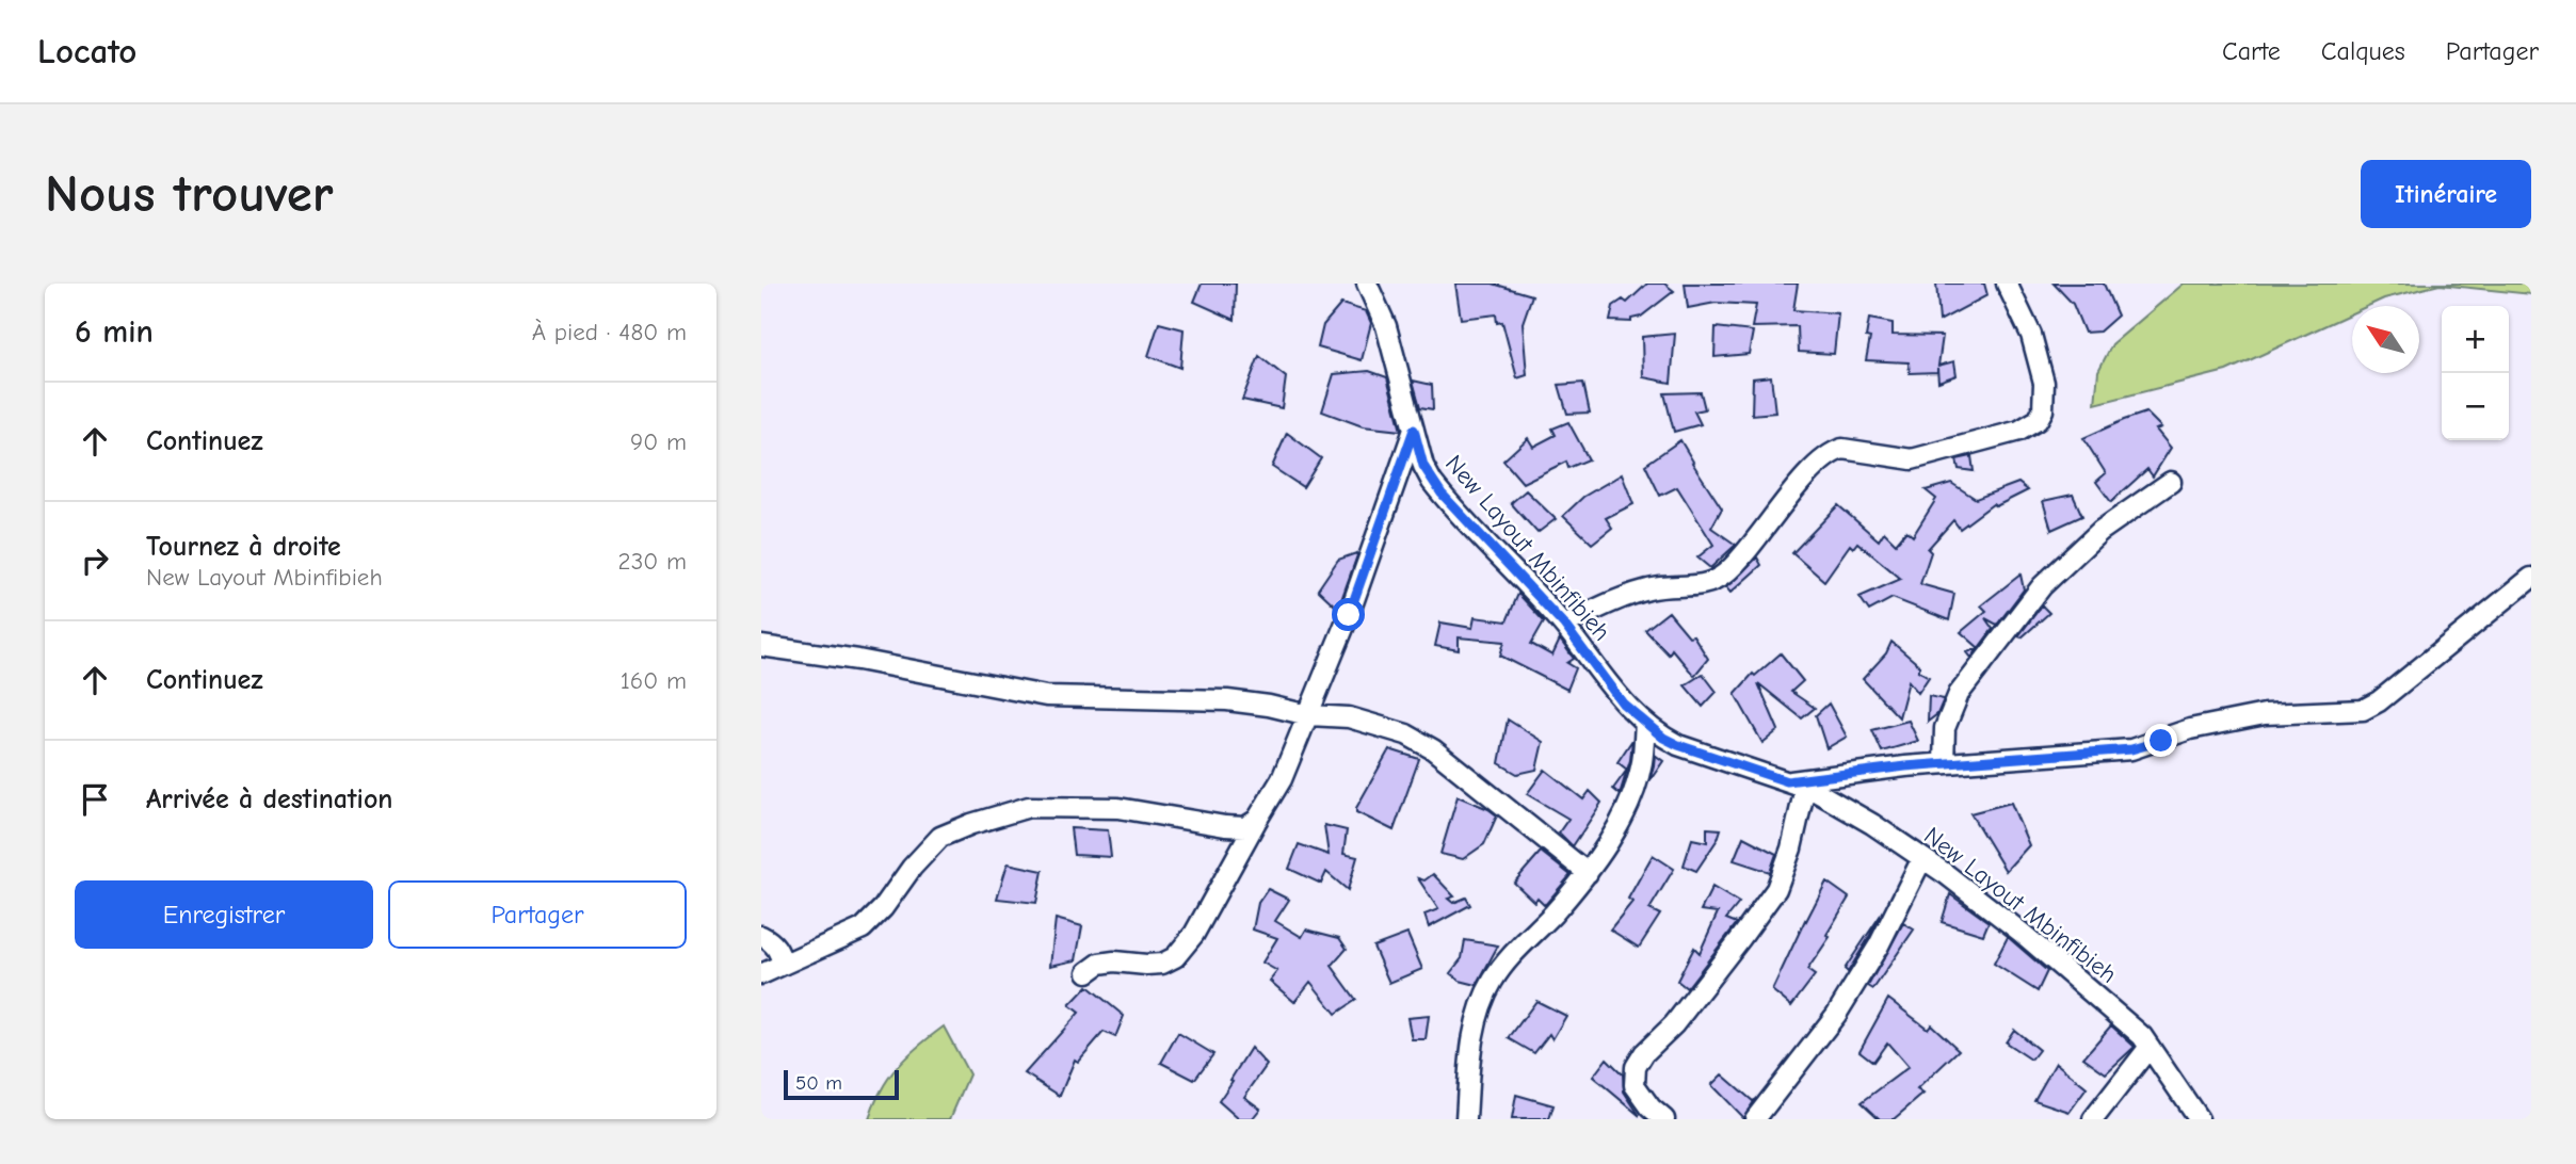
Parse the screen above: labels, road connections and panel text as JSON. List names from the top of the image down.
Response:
{
  "streets": {
    "street": ["New Layout Mbinfibieh"]
  },
  "scale_bar": "50 m",
  "north": "top left",
  "page": {
    "header": "Locato",
    "nav": ["Carte", "Calques", "Partager"],
    "buttons": [
      "Itinéraire",
      ["Enregistrer", "Partager"]
    ],
    "title": "Nous trouver",
    "heading": ["6 min", "À pied · 480 m"],
    "map_buttons": ["+", "−"],
    "list": [
      ["Continuez", "90 m"],
      ["Tournez à droite", "New Layout Mbinfibieh", "230 m"],
      ["Continuez", "160 m"],
      "Arrivée à destination"
    ],
    "scale": "50 m"
  }
}
